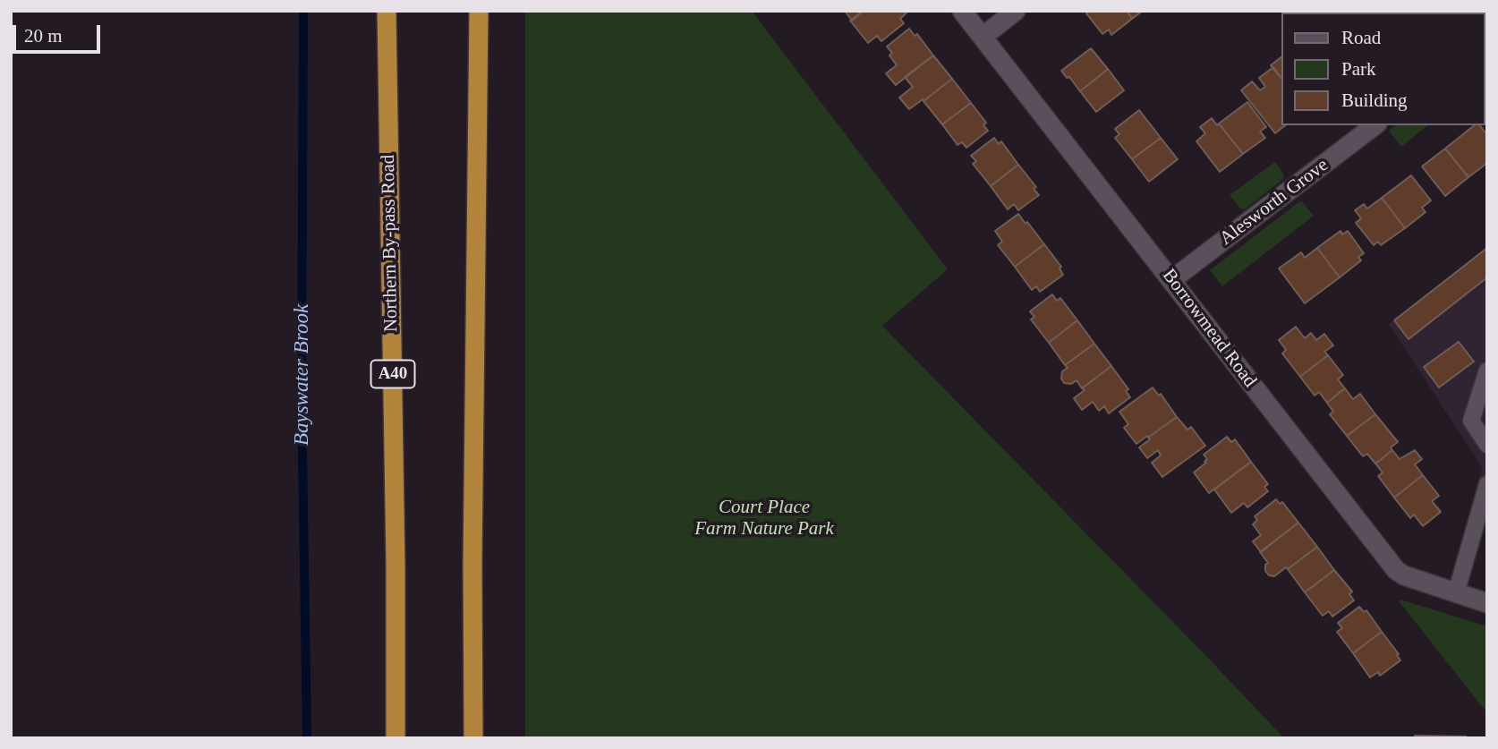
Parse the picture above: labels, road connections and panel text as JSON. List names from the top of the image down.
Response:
{
  "streets": {
    "highway": ["Northern By-pass Road", "A40"],
    "street": ["Alesworth Grove", "Borrowmead Road"]
  },
  "crossings": [
    ["Alesworth Grove", "Borrowmead Road"]
  ],
  "water": ["Bayswater Brook"],
  "parks": ["Court Place Farm Nature Park"],
  "legend": ["Road", "Park", "Building"],
  "scale_bar": "20 m"
}
